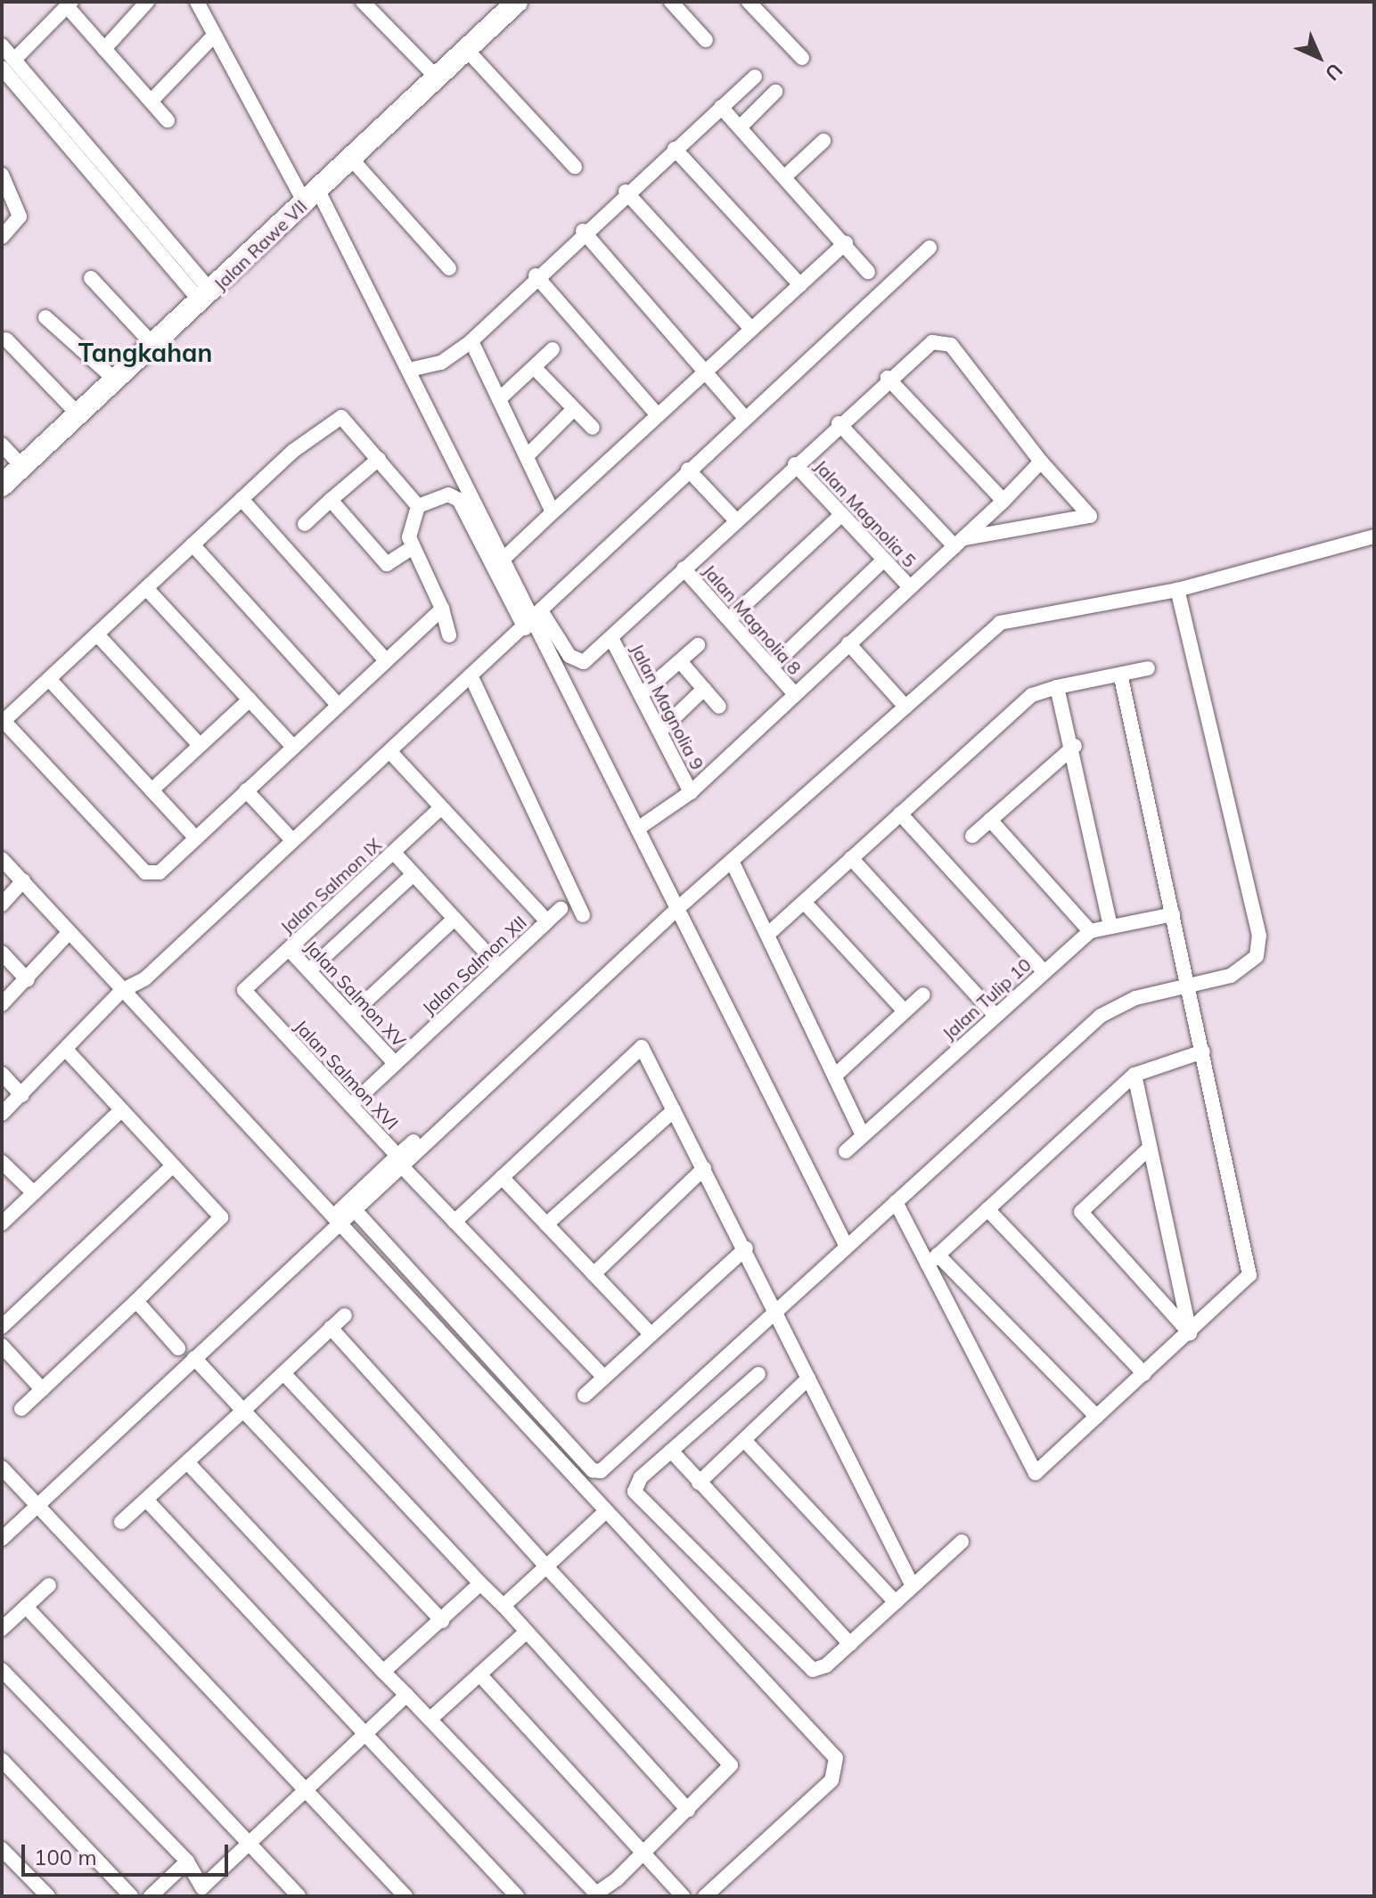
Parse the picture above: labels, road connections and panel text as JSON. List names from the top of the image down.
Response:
{
  "streets": {
    "main road": ["Jalan Rawe VII"],
    "street": [
      "Jalan Magnolia 5",
      "Jalan Magnolia 8",
      "Jalan Magnolia 9",
      "Jalan Salmon IX",
      "Jalan Salmon XII",
      "Jalan Salmon XV",
      "Jalan Tulip 10",
      "Jalan Salmon XVI"
    ]
  },
  "crossings": [
    ["Jalan Salmon IX", "Jalan Salmon XII"],
    ["Jalan Salmon IX", "Jalan Salmon XV"],
    ["Jalan Salmon IX", "Jalan Salmon XVI"],
    ["Jalan Salmon XII", "Jalan Salmon XV"],
    ["Jalan Salmon XII", "Jalan Salmon XVI"]
  ],
  "districts": ["Tangkahan"],
  "scale_bar": "100 m",
  "north": "bottom right"
}
